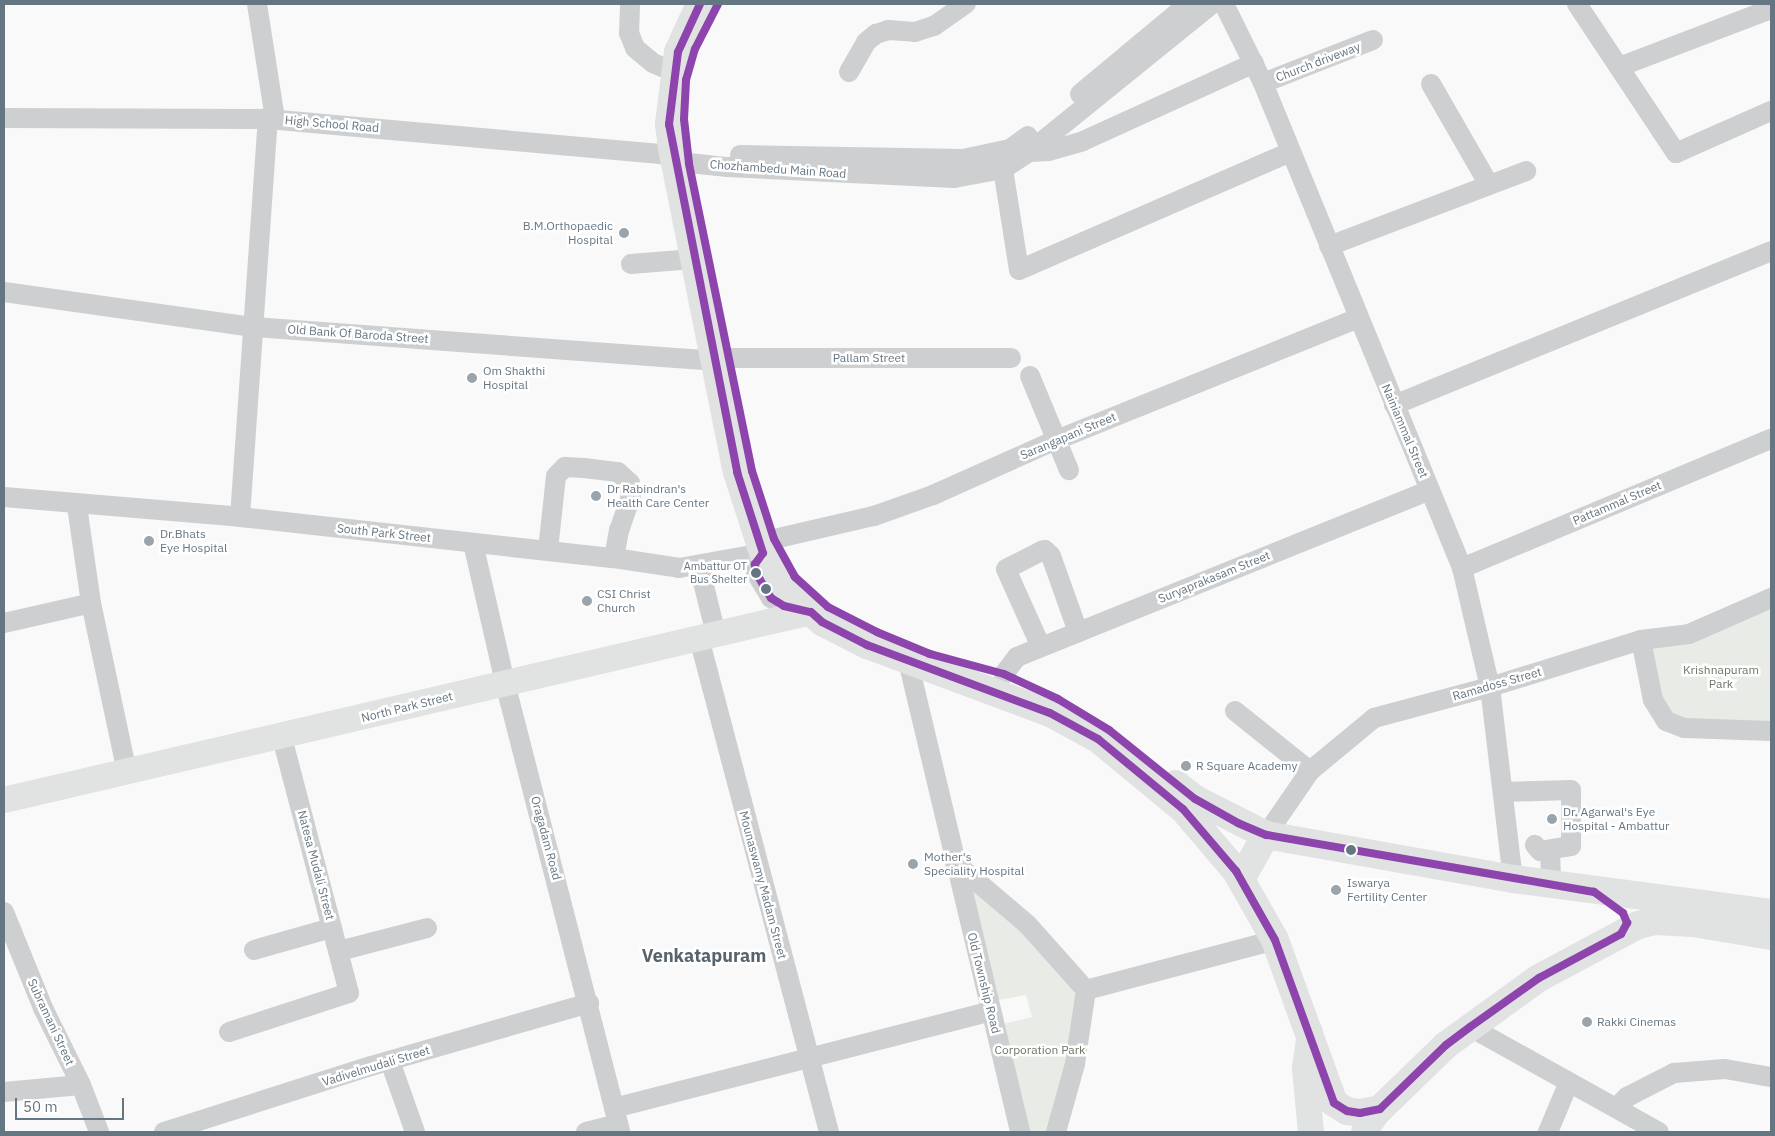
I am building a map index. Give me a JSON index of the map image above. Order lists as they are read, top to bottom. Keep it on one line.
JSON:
{"streets":{"main road":["North Park Street"],"street":["Church driveway","High School Road","Chozhambedu Main Road","Old Bank Of Baroda Street","Pallam Street","Nainiammal Street","Sarangapani Street","Pattammal Street","South Park Street","Suryaprakasam Street","Ramadoss Street","Oragadam Road","Natesa Mudali Street","Mounaswamy Madam Street","Old Township Road","Subramani Street","Vadivelmudali Street"]},"crossings":[["Church driveway","Nainiammal Street"],["High School Road","Chozhambedu Main Road"],["Old Bank Of Baroda Street","Pallam Street"],["Nainiammal Street","Sarangapani Street"],["Nainiammal Street","Pattammal Street"],["Nainiammal Street","Suryaprakasam Street"],["Nainiammal Street","Ramadoss Street"],["Sarangapani Street","South Park Street"],["South Park Street","Oragadam Road"],["South Park Street","Mounaswamy Madam Street"],["North Park Street","Oragadam Road"],["North Park Street","Natesa Mudali Street"],["North Park Street","Mounaswamy Madam Street"],["Oragadam Road","Vadivelmudali Street"]],"districts":["Venkatapuram"],"parks":["Krishnapuram Park","Corporation Park"],"places":["B.M.Orthopaedic Hospital","Om Shakthi Hospital","Dr Rabindran's Health Care Center","Dr.Bhats Eye Hospital","Ambattur OT Bus Shelter","CSI Christ Church","R Square Academy","Dr. Agarwal's Eye Hospital - Ambattur","Mother's Speciality Hospital","Iswarya Fertility Center","Rakki Cinemas"],"scale_bar":"50 m"}
